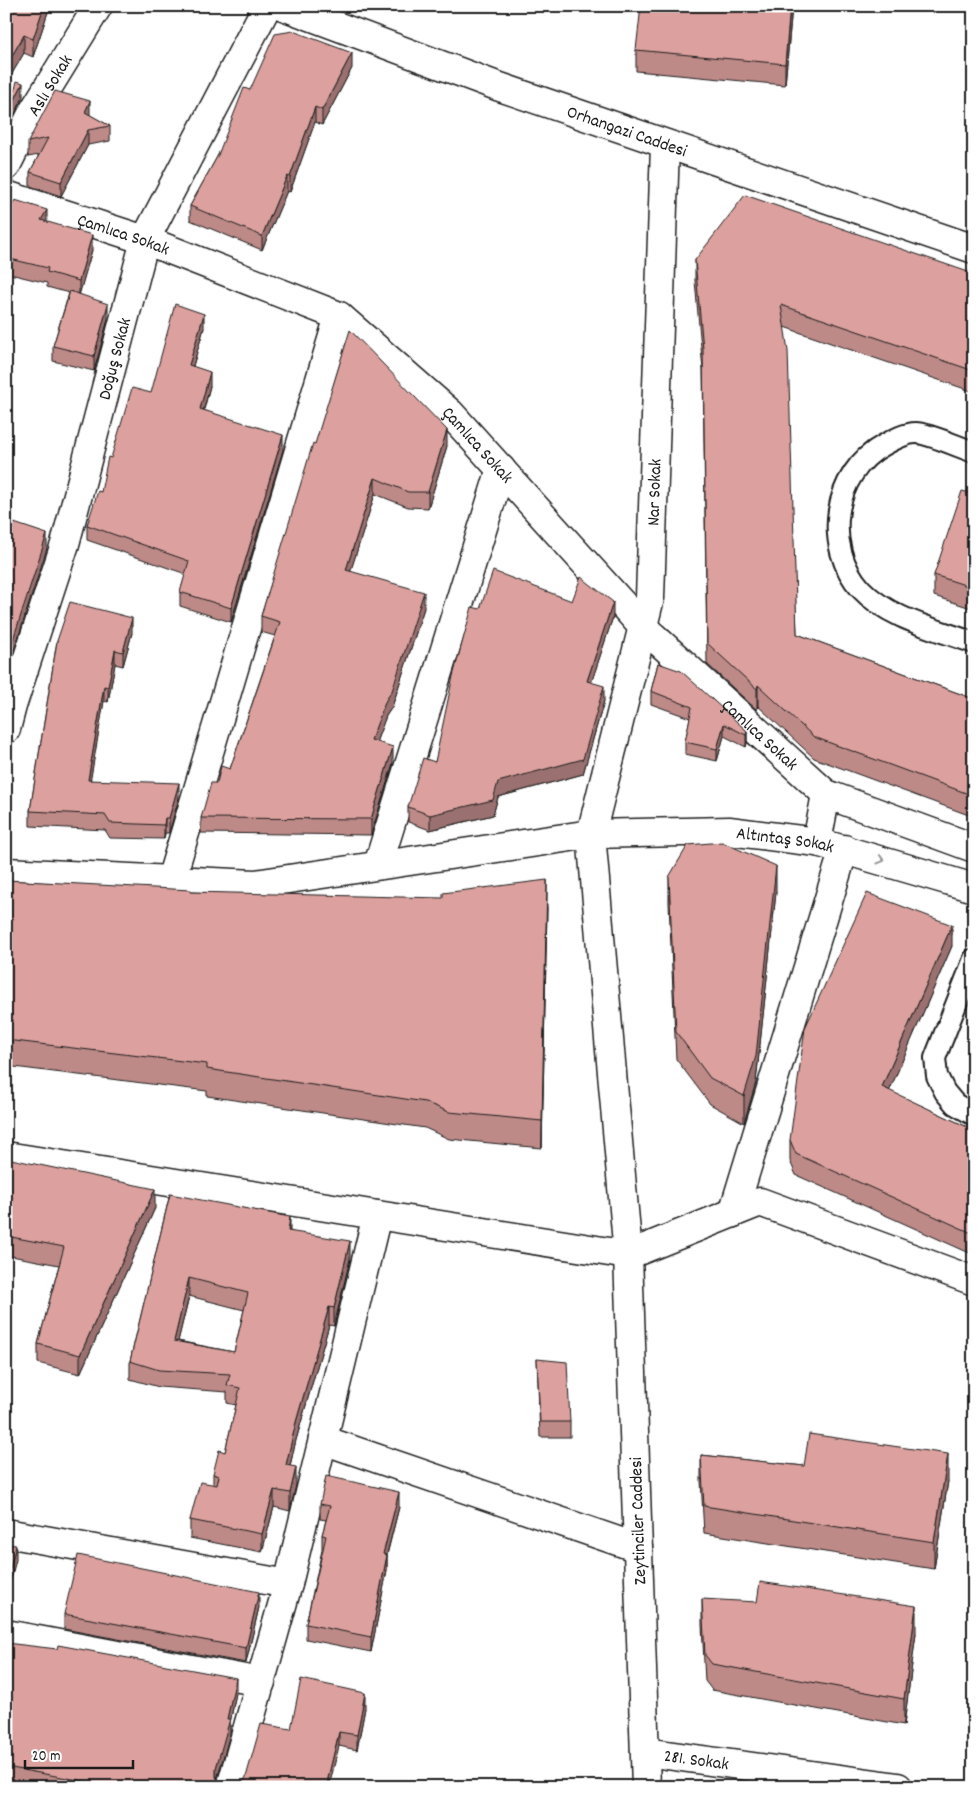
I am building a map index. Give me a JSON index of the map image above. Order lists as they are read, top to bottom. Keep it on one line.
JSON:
{"streets":{"street":["Aslı Sokak","Orhangazi Caddesi","Çamlıca Sokak","Doğuş Sokak","Nar Sokak","Altıntaş Sokak","Zeytinciler Caddesi","281. Sokak"]},"crossings":[["Orhangazi Caddesi","Doğuş Sokak"],["Orhangazi Caddesi","Nar Sokak"],["Çamlıca Sokak","Doğuş Sokak"],["Çamlıca Sokak","Nar Sokak"],["Nar Sokak","Altıntaş Sokak"],["Nar Sokak","Zeytinciler Caddesi"],["Altıntaş Sokak","Zeytinciler Caddesi"],["Zeytinciler Caddesi","281. Sokak"]],"scale_bar":"20 m"}
